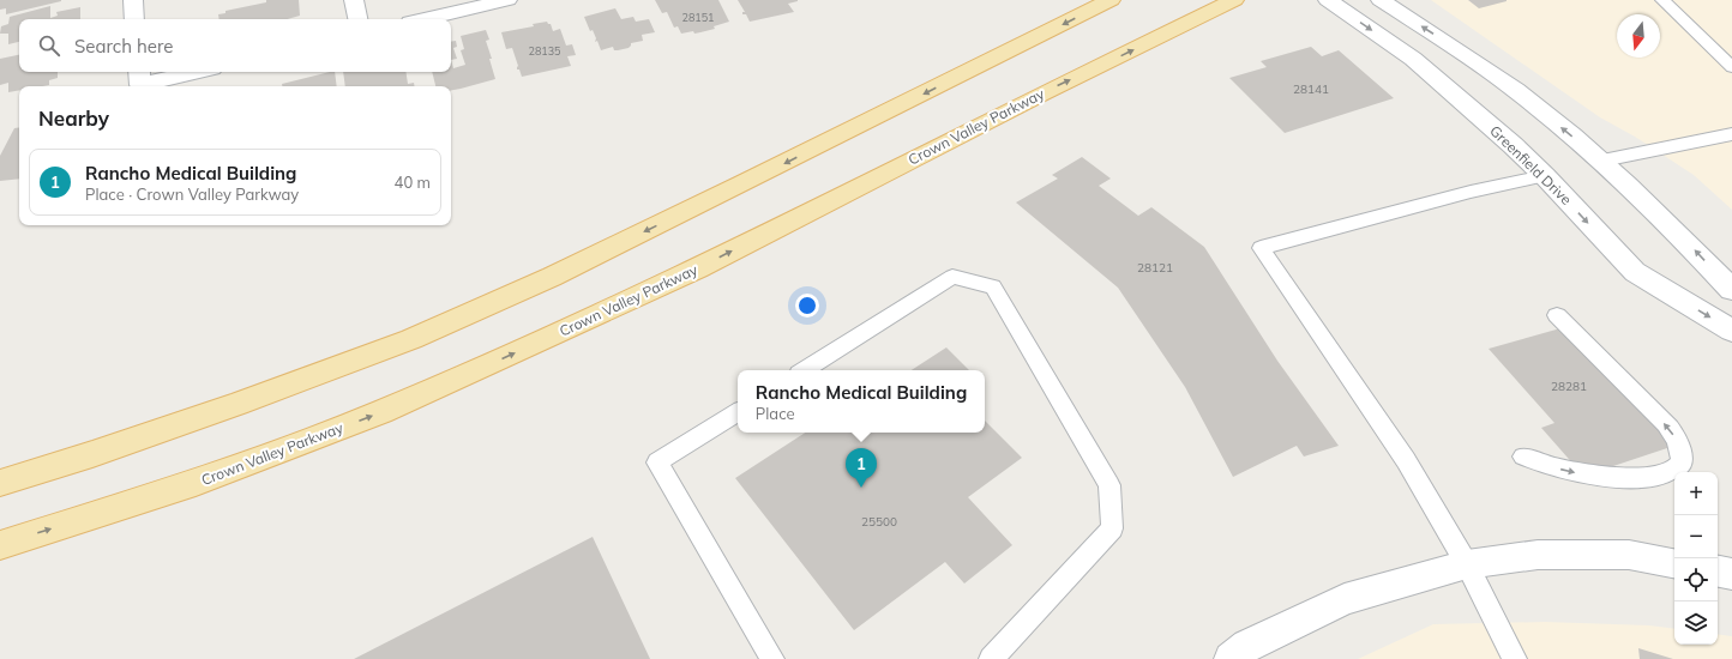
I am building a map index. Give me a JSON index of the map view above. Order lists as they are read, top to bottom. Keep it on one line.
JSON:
{"streets":{"main road":["Crown Valley Parkway","Greenfield Drive"]},"house_numbers":["28151","28135","28141","28121","28281","25500"],"north":"bottom","page":{"search":"Search here","heading":"Nearby","list":[{"mark":"1","name":"Rancho Medical Building","note":"Place · Crown Valley Parkway","value":"40 m"}],"popup":["Rancho Medical Building","Place"],"pins":"1","map_buttons":["+","−"]}}
